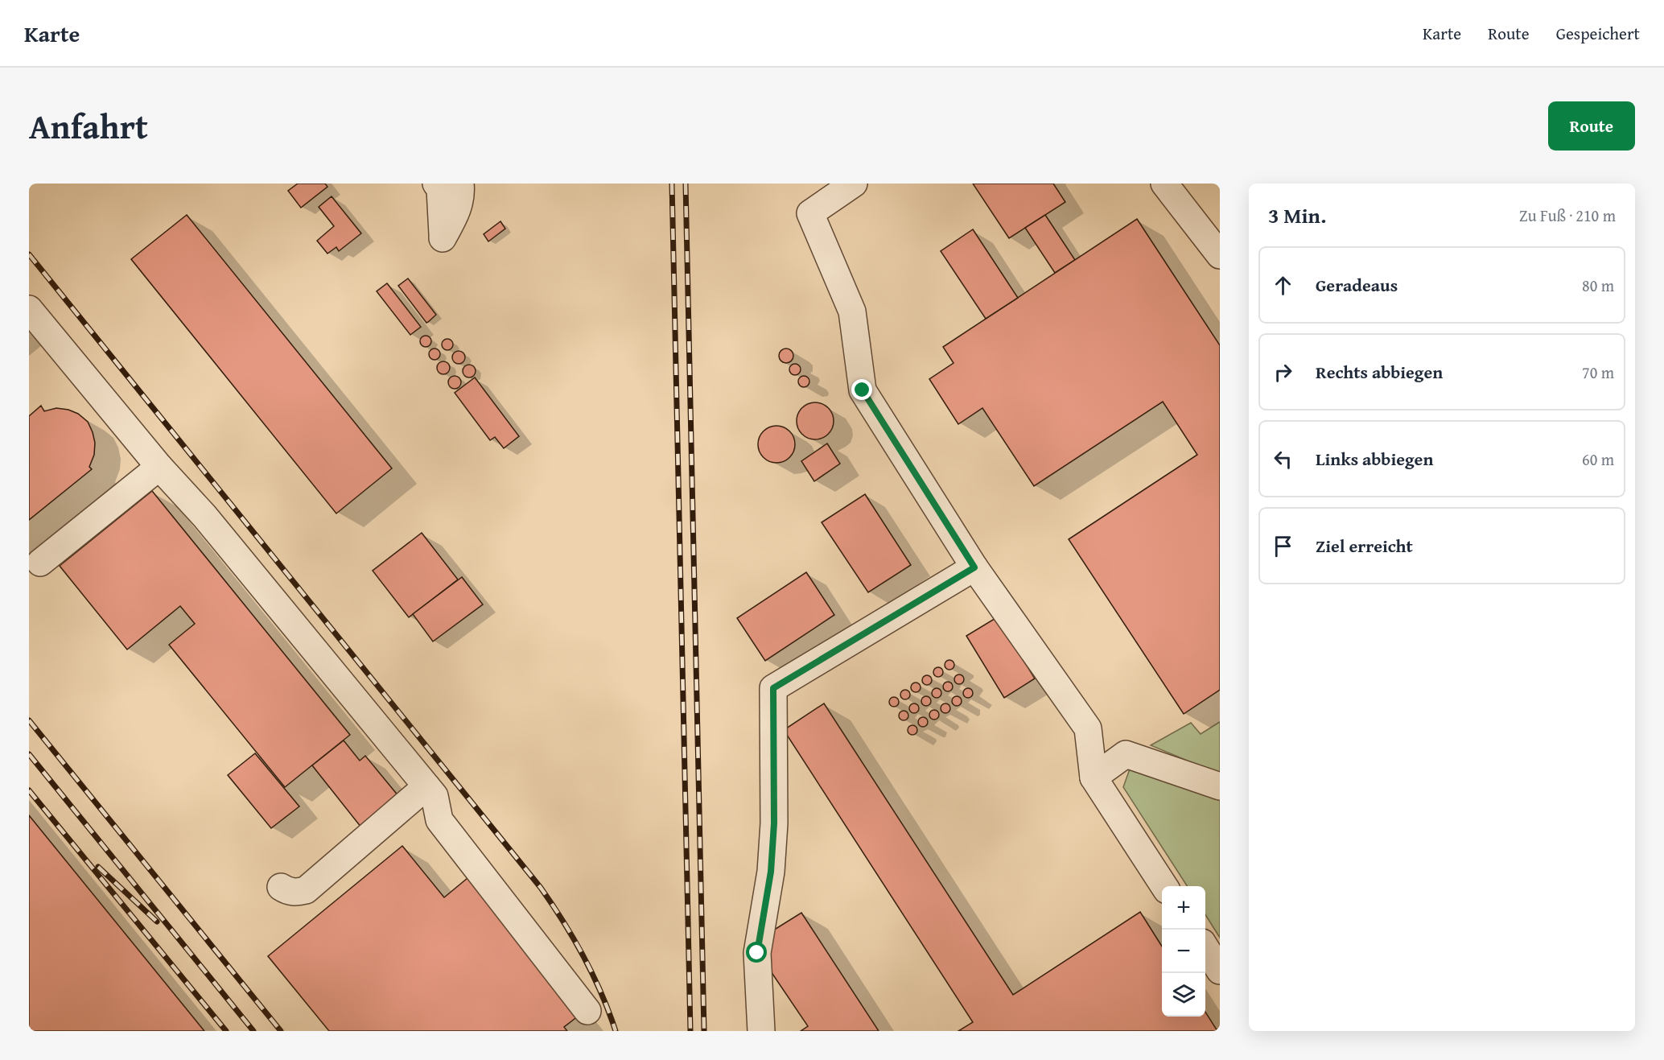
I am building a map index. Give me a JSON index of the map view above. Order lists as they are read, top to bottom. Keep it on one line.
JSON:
{"page":{"header":"Karte","nav":["Karte","Route","Gespeichert"],"title":"Anfahrt","buttons":"Route","heading":["3 Min.","Zu Fuß · 210 m"],"list":[["Geradeaus","80 m"],["Rechts abbiegen","70 m"],["Links abbiegen","60 m"],"Ziel erreicht"],"map_buttons":["+","−"]}}
